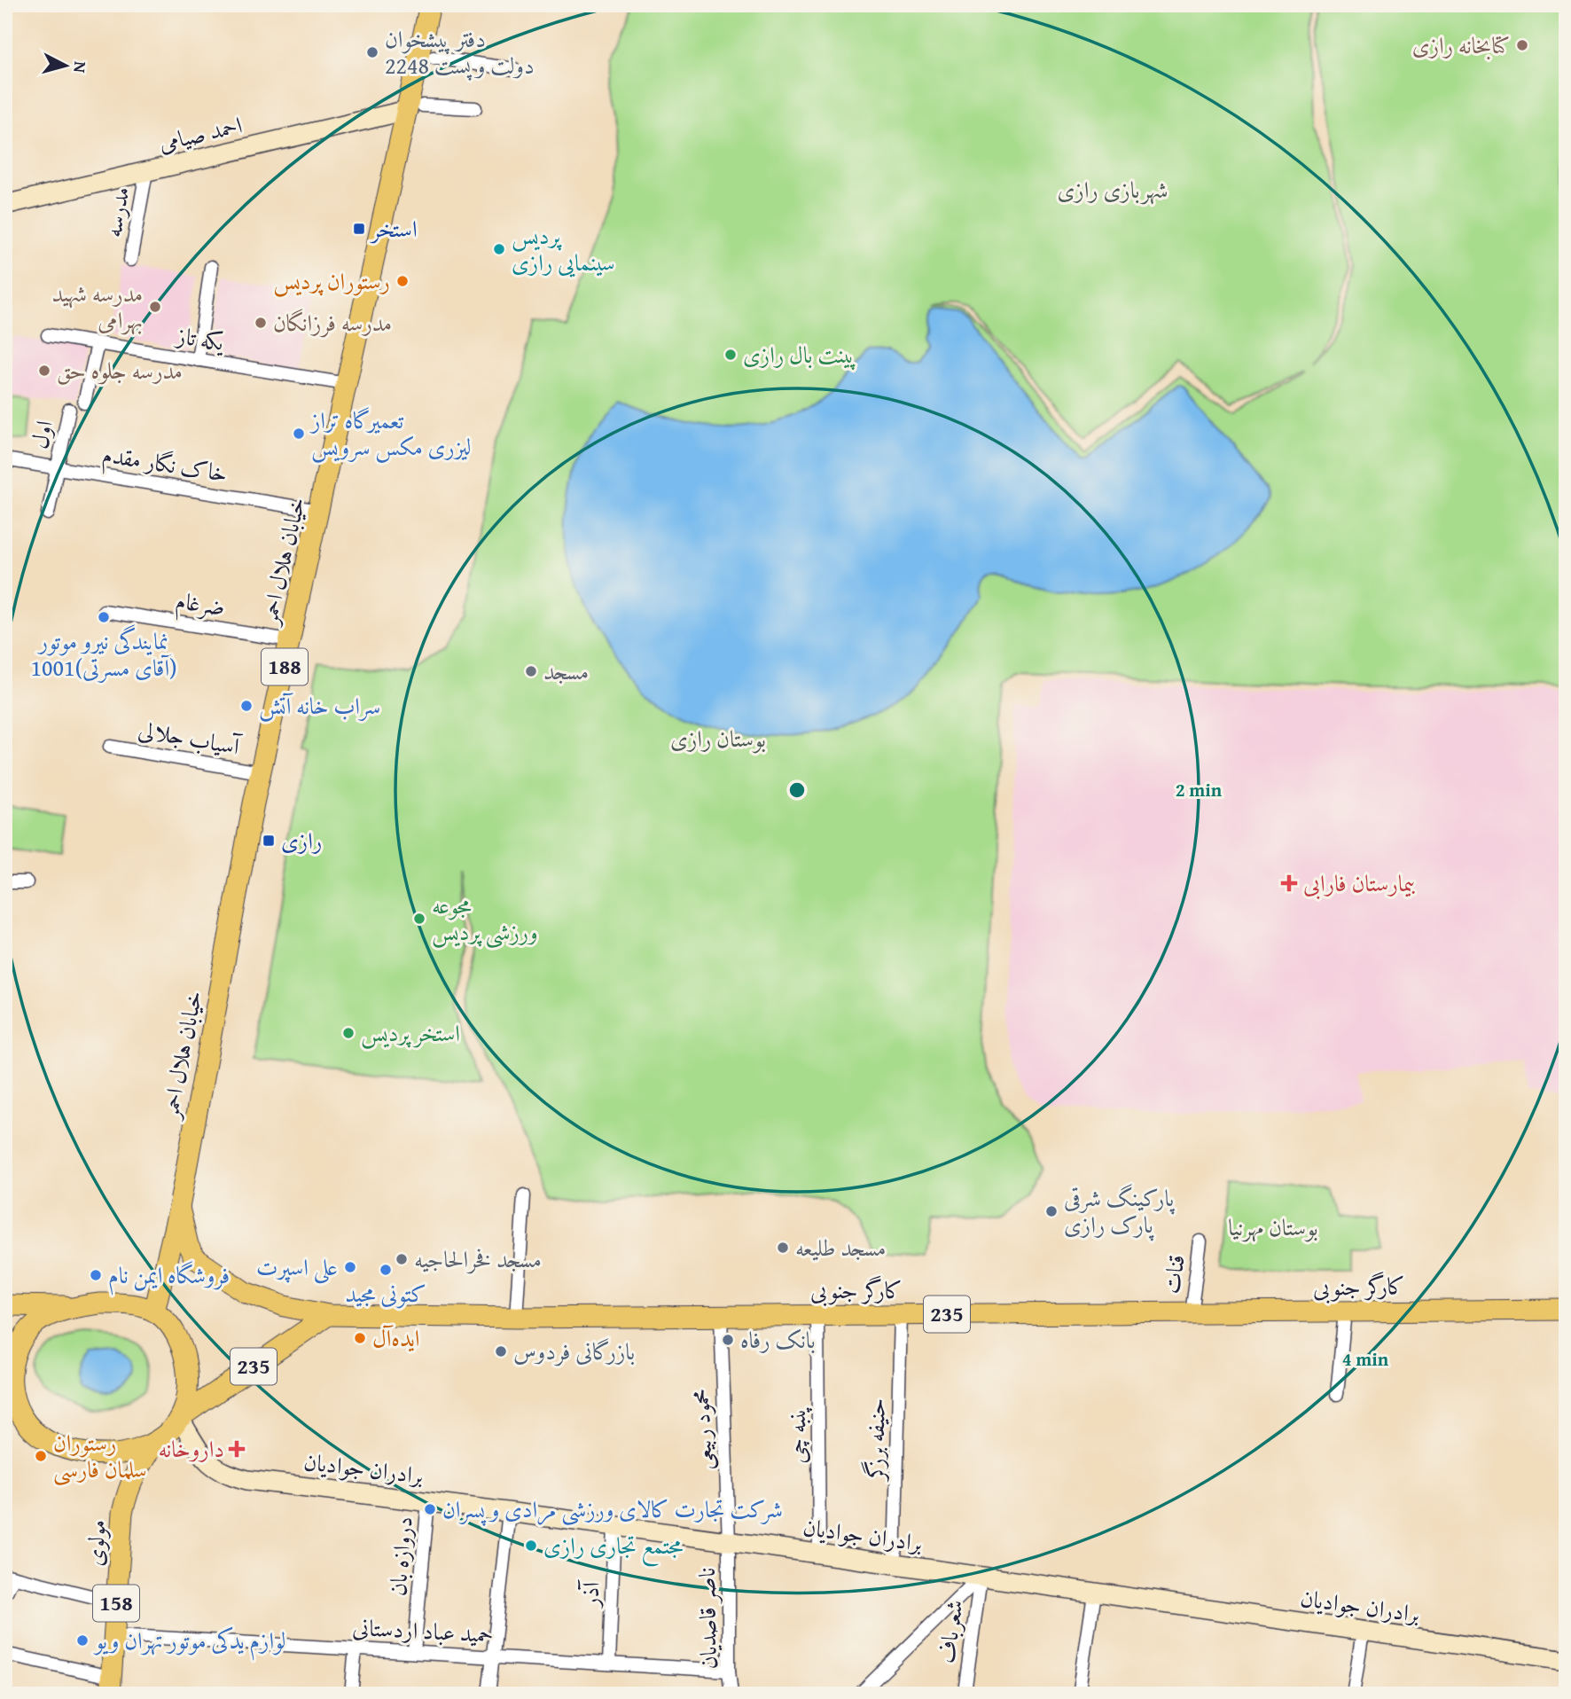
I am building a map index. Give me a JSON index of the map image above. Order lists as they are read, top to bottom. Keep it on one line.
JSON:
{"streets":{"main road":["خیابان هلال احمر","188","کارگر جنوبی","235","مولوی","158"],"street":["احمد صیامی","مدرسه","یکه تاز","اول","خاک‌ نگار‌ مقدم","ضرغام","آسیاب جلالی","قنات","محمود ربیعی","پنبه چی","حنیفه برزگر","برادران جوادیان","دروازه بان","آذر","ناصر قاصدیان","حمید عباد اردستانی","شعرباف"]},"crossings":[["احمد صیامی","مدرسه"],["احمد صیامی","خیابان هلال احمر"],["یکه تاز","خیابان هلال احمر"],["اول","خاک‌ نگار‌ مقدم"],["خاک‌ نگار‌ مقدم","خیابان هلال احمر"],["خیابان هلال احمر","ضرغام"],["خیابان هلال احمر","آسیاب جلالی"],["خیابان هلال احمر","کارگر جنوبی"],["خیابان هلال احمر","235"],["خیابان هلال احمر","برادران جوادیان"],["خیابان هلال احمر","مولوی"],["قنات","کارگر جنوبی"],["کارگر جنوبی","235"],["کارگر جنوبی","محمود ربیعی"],["کارگر جنوبی","پنبه چی"],["کارگر جنوبی","حنیفه برزگر"],["235","برادران جوادیان"],["235","مولوی"],["محمود ربیعی","برادران جوادیان"],["محمود ربیعی","ناصر قاصدیان"],["پنبه چی","برادران جوادیان"],["حنیفه برزگر","برادران جوادیان"],["برادران جوادیان","مولوی"],["برادران جوادیان","دروازه بان"],["برادران جوادیان","آذر"],["برادران جوادیان","ناصر قاصدیان"],["برادران جوادیان","شعرباف"],["مولوی","حمید عباد اردستانی"],["دروازه بان","حمید عباد اردستانی"],["آذر","حمید عباد اردستانی"],["ناصر قاصدیان","حمید عباد اردستانی"]],"parks":["شهربازی رازی","بوستان رازی","بوستان مهرنیا"],"places":{"other":["کتابخانه رازی","دفتر پیشخوان دولت و پست 2248","پردیس سینمایی رازی","رستوران پردیس","مدرسه شهید بهرامی","مدرسه فرزانگان","پینت بال رازی","مدرسه جلوه حق","تعمیرگاه تراز لیزری مکس سرویس","نمایندگی نیرو موتور 1001(آقای مسرتی)","مسجد","سراب خانه آتش","مجوعه ورزشی پردیس","استخر پردیس","پارکینگ شرقی پارک رازی","مسجد طلیعه","مسجد فخرالحاجیه","علی اسپرت","کتونی مجید","فروشگاه ایمن نام","ایده‌آل","بانک رفاه","بازرگانی فردوس","رستوران سلمان فارسی","شرکت تجارت کالای ورزشی مرادی و پسران","مجتمع تجاری رازی","لوازم یدکی موتور تهران ویو"],"transit":["استخر","رازی"],"health":["بیمارستان فارابی","داروخانه"]},"north":"right","rings":["2 min","4 min"]}
